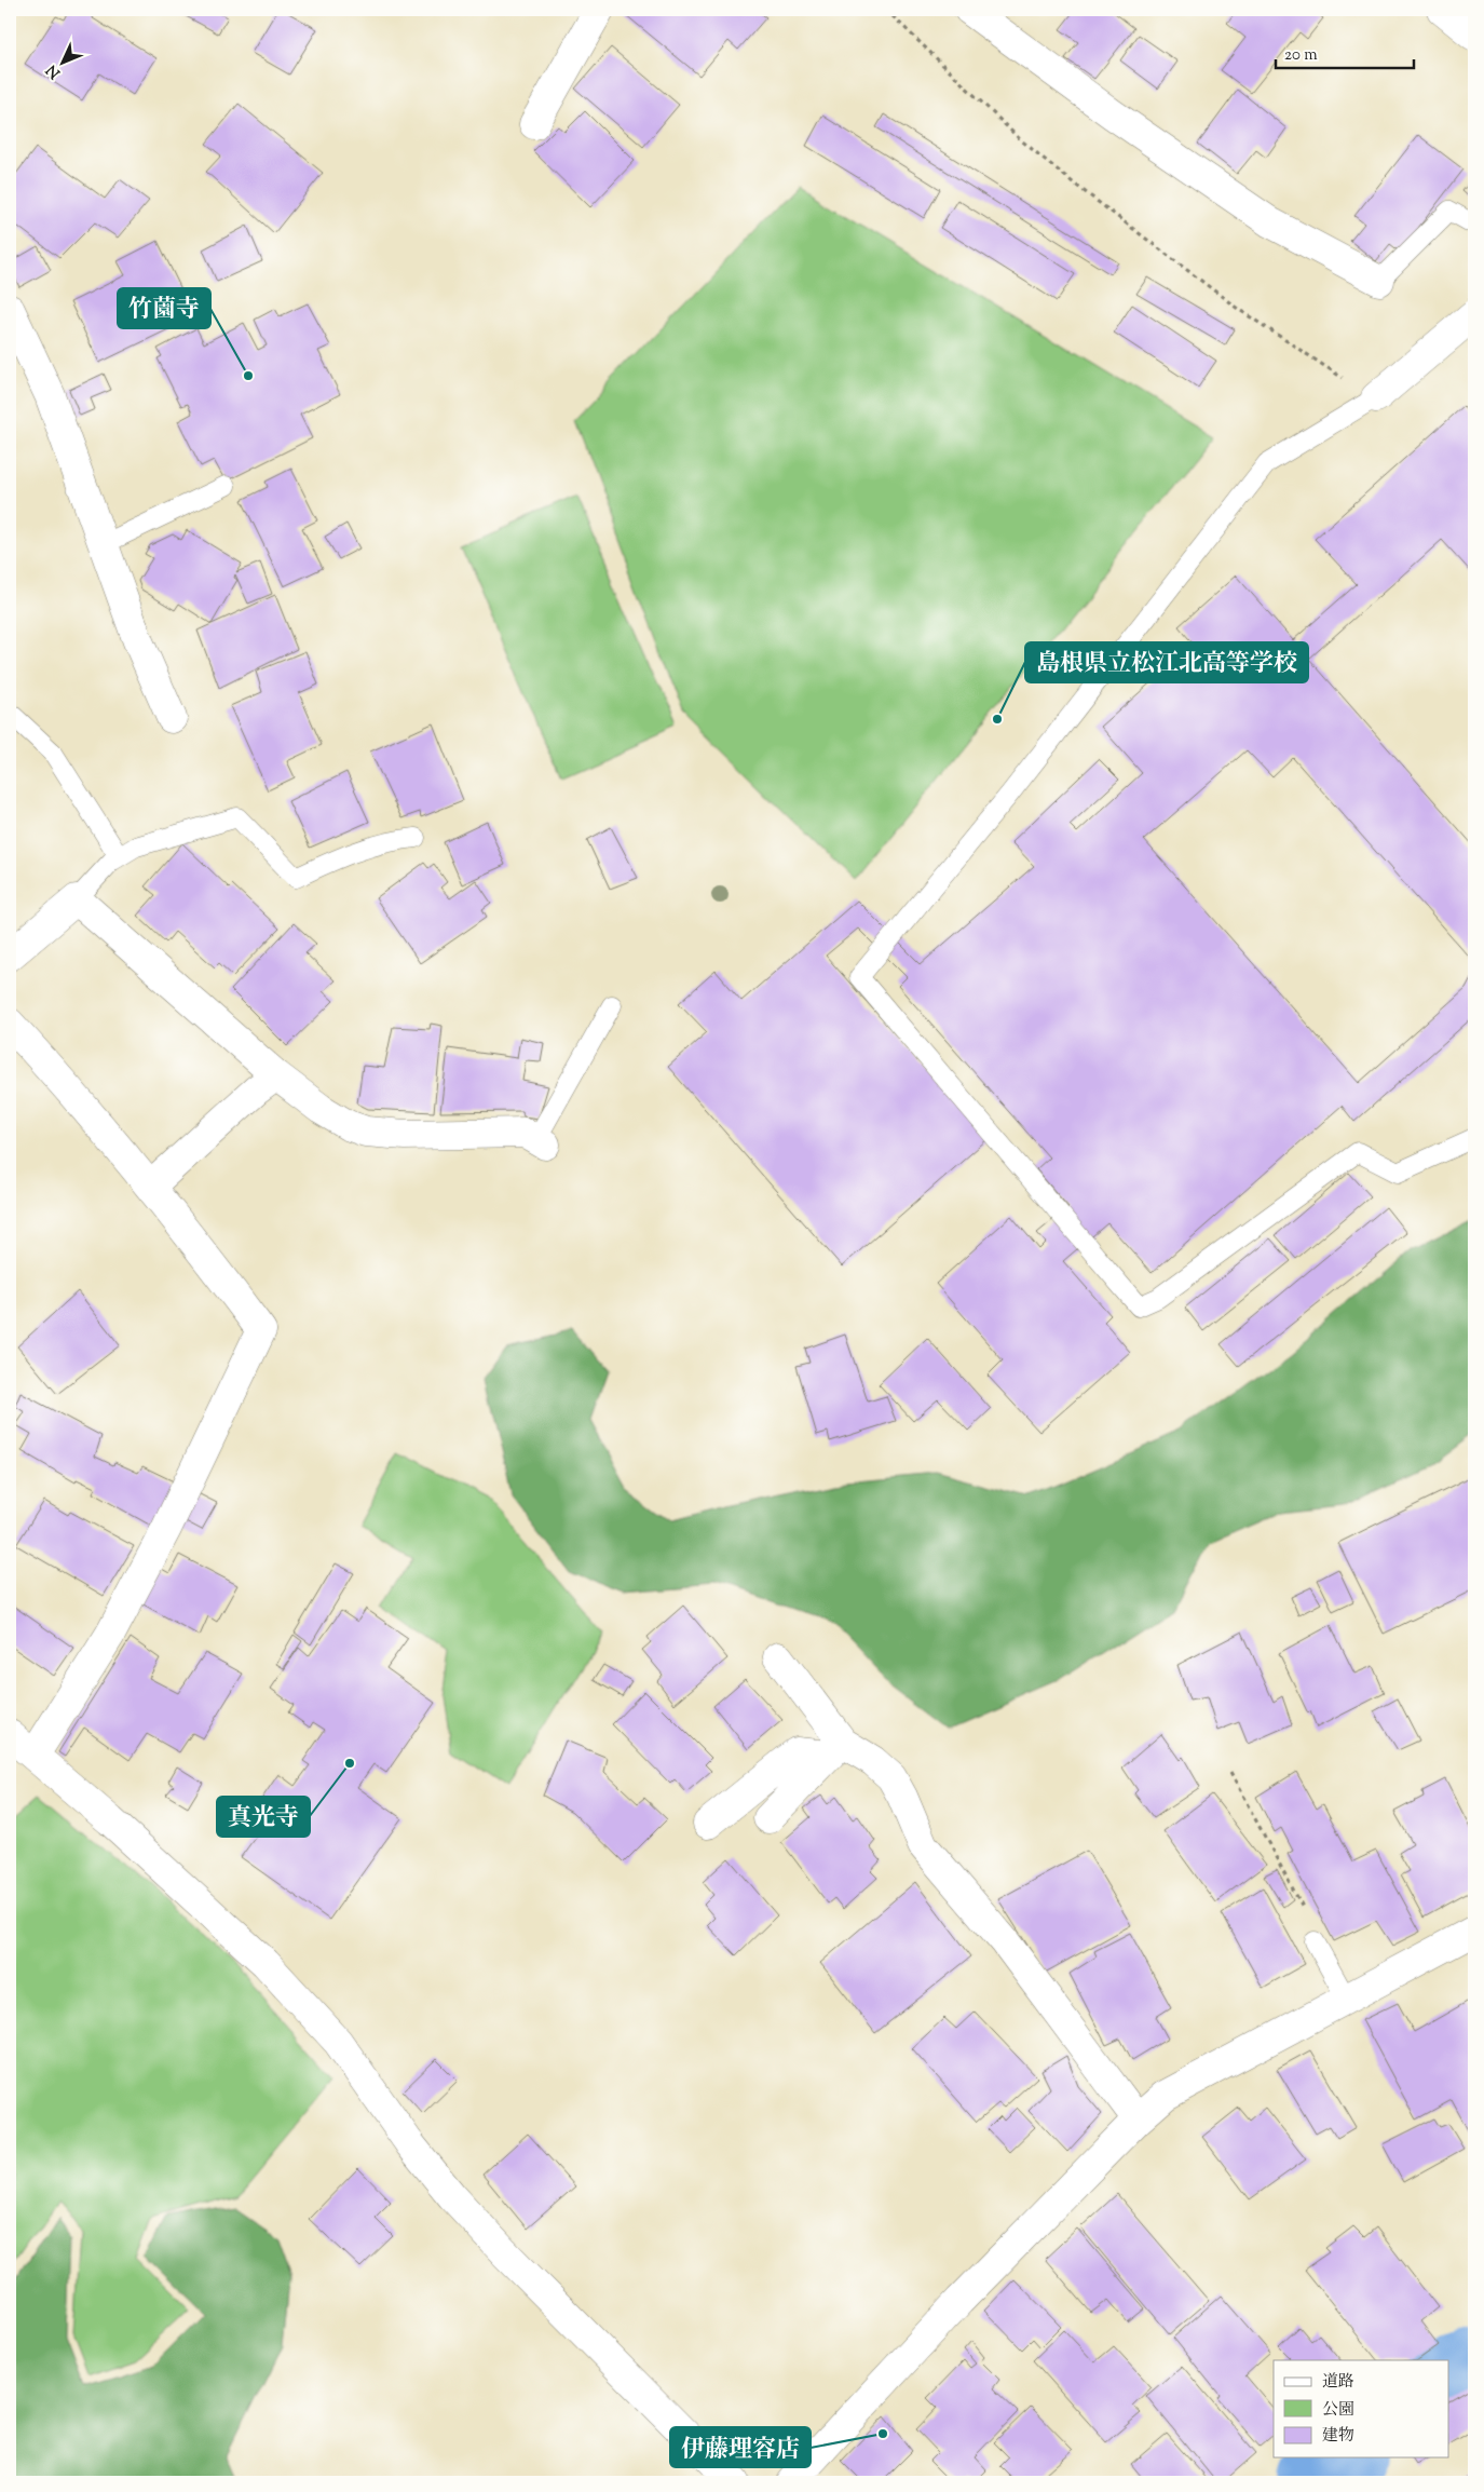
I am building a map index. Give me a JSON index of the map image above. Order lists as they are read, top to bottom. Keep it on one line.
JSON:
{"places":["竹薗寺","島根県立松江北高等学校","真光寺","伊藤理容店"],"legend":["道路","公園","建物"],"scale_bar":"20 m","north":"bottom left"}
